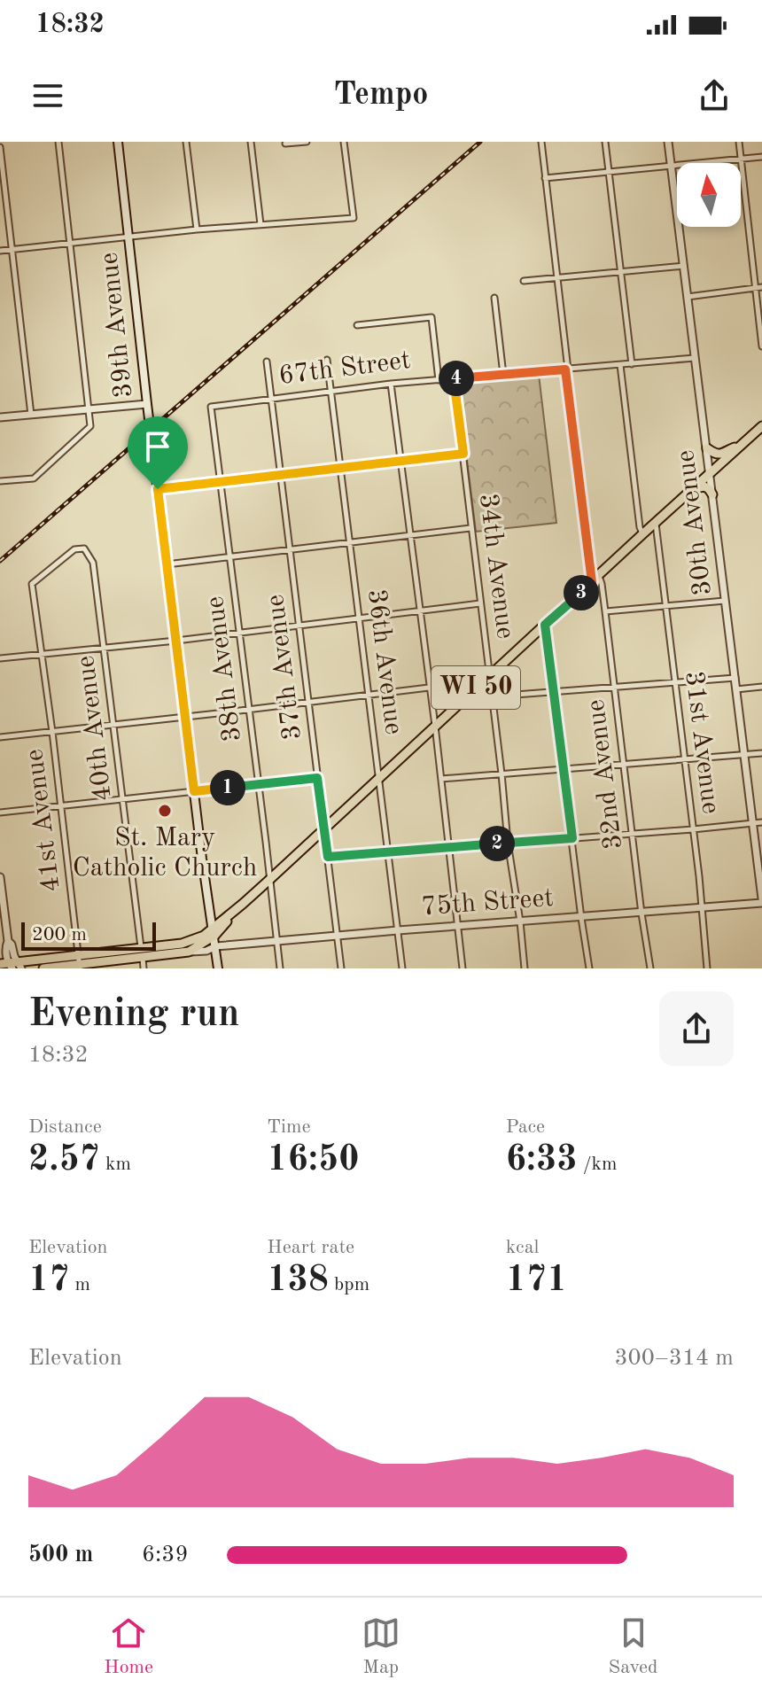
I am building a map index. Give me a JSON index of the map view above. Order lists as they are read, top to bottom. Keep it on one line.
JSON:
{"streets":{"main road":["39th Avenue","WI 50"],"street":["67th Street","30th Avenue","34th Avenue","36th Avenue","37th Avenue","38th Avenue","40th Avenue","31st Avenue","32nd Avenue","41st Avenue","75th Street"]},"crossings":[["39th Avenue","WI 50"],["39th Avenue","75th Street"],["67th Street","30th Avenue"],["67th Street","34th Avenue"],["67th Street","36th Avenue"],["67th Street","37th Avenue"],["67th Street","38th Avenue"],["67th Street","32nd Avenue"],["30th Avenue","WI 50"],["30th Avenue","75th Street"],["34th Avenue","WI 50"],["34th Avenue","75th Street"],["36th Avenue","WI 50"],["36th Avenue","75th Street"],["37th Avenue","WI 50"],["37th Avenue","75th Street"],["38th Avenue","WI 50"],["38th Avenue","75th Street"],["WI 50","40th Avenue"],["WI 50","31st Avenue"],["WI 50","32nd Avenue"],["WI 50","41st Avenue"],["WI 50","75th Street"],["40th Avenue","41st Avenue"],["31st Avenue","75th Street"],["32nd Avenue","75th Street"]],"places":["St. Mary Catholic Church"],"scale_bar":"200 m","north":"top","page":{"status":"18:32","header":"Tempo","pins":["4","3","1","2"],"scale":"200 m","heading":["Evening run","18:32"],"stats":[["Distance","2.57 km"],["Time","16:50"],["Pace","6:33 /km"],["Elevation","17 m"],["Heart rate","138 bpm"],["kcal","171"]],"chart":["Elevation","300–314 m"],"list":[{"name":"500 m","note":"6:39"}],"tabs":["Home","Map","Saved"]}}
